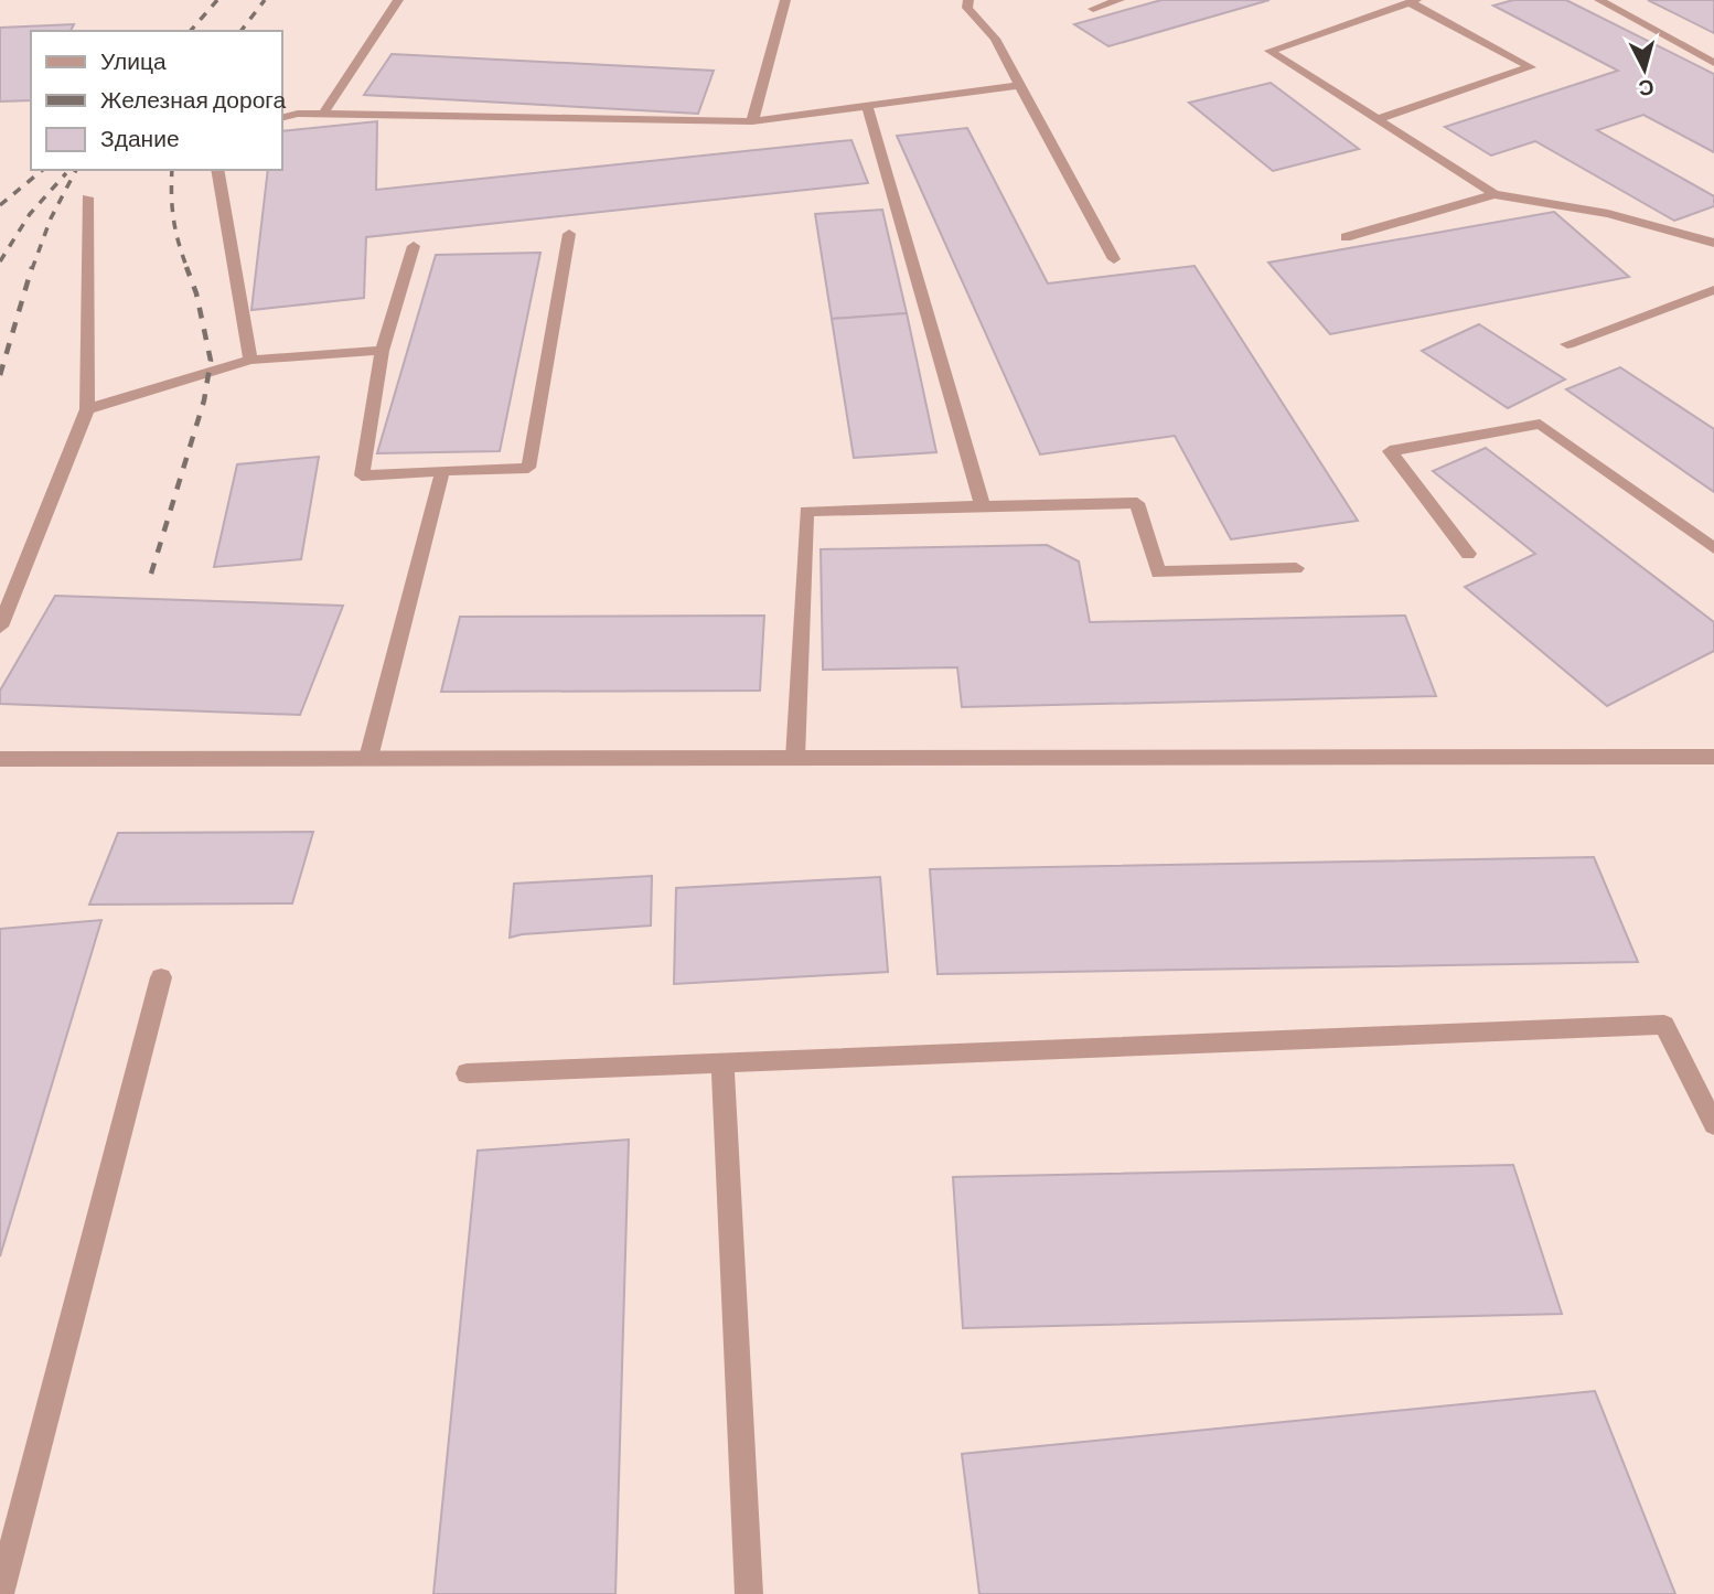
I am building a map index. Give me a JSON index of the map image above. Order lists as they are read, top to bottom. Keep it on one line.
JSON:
{"legend":["Улица","Железная дорога","Здание"],"north":"bottom"}
